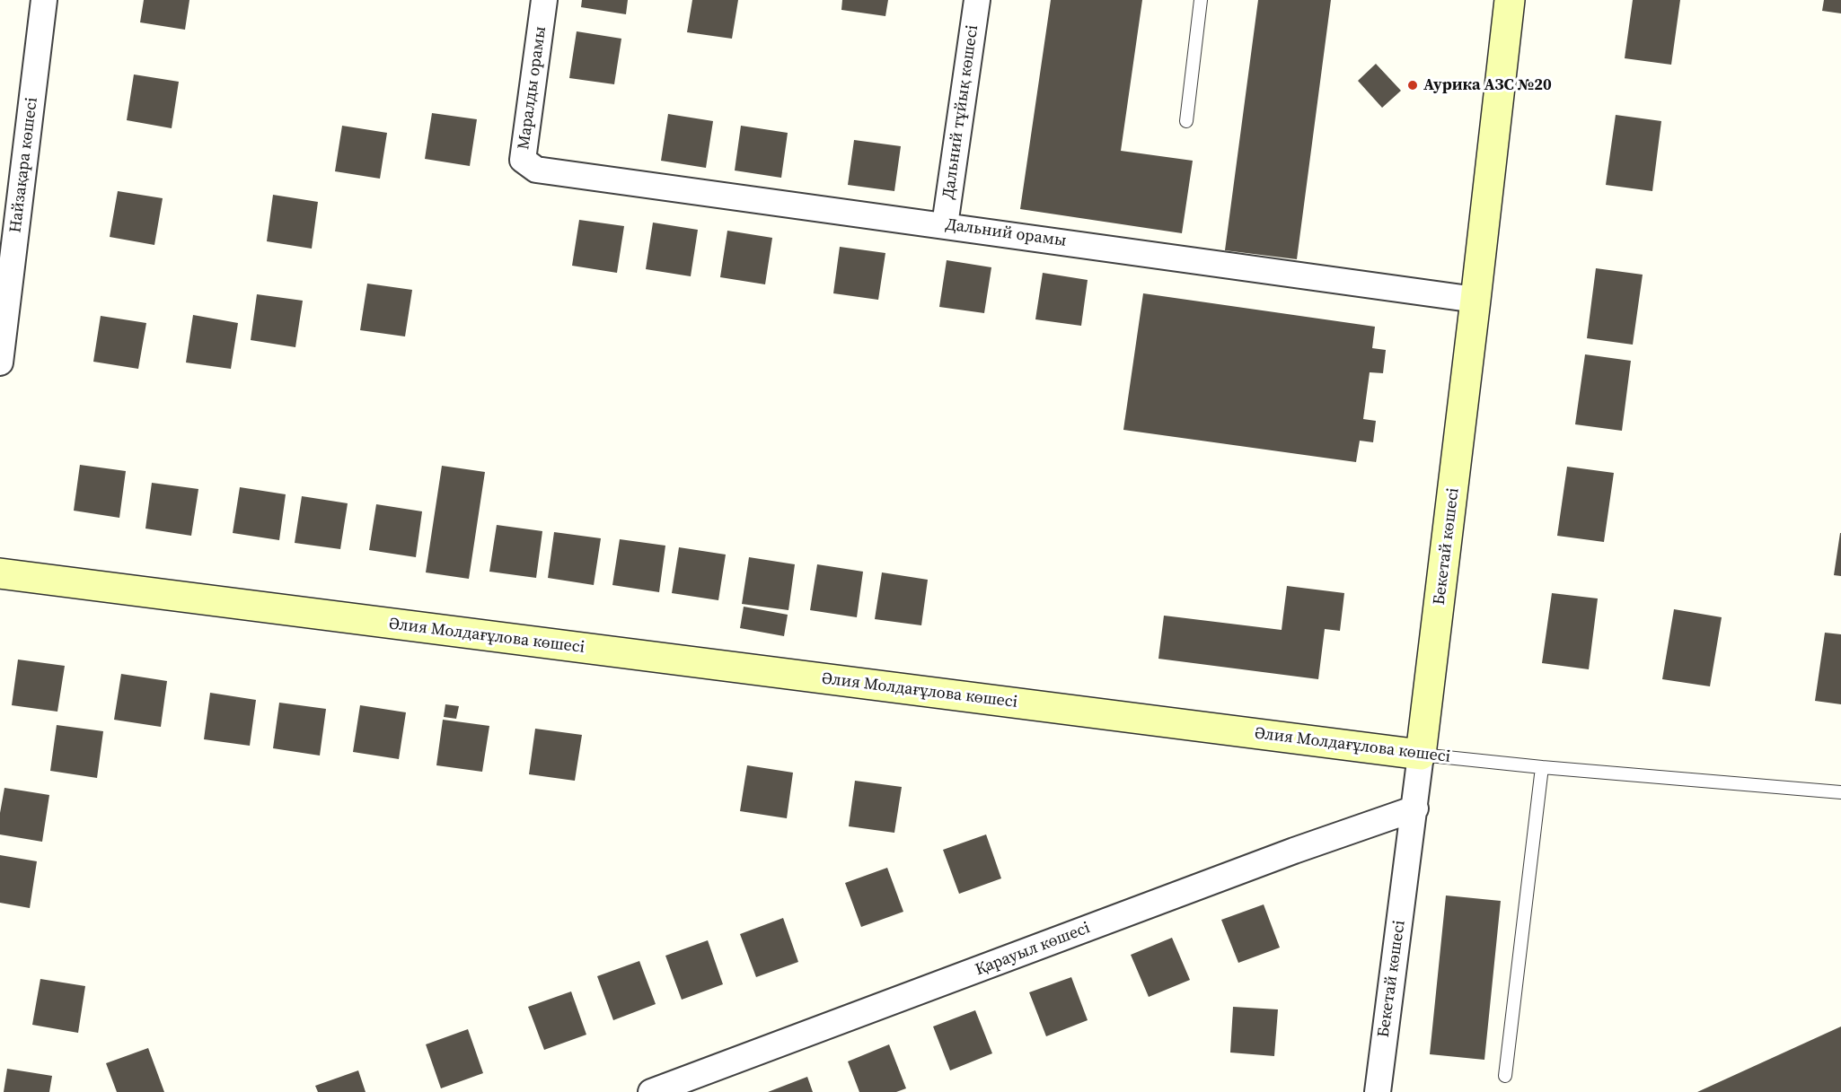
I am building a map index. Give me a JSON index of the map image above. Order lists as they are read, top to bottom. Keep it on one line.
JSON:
{"streets":{"street":["Маралды орамы","Дальний тұйық көшесі","Найзақара көшесі","Дальний орамы","Бекетай көшесі","Әлия Молдағұлова көшесі","Қарауыл көшесі"]},"crossings":[["Маралды орамы","Дальний орамы"],["Дальний тұйық көшесі","Дальний орамы"],["Дальний орамы","Бекетай көшесі"],["Бекетай көшесі","Әлия Молдағұлова көшесі"],["Бекетай көшесі","Қарауыл көшесі"]],"places":["Аурика АЗС №20"]}
